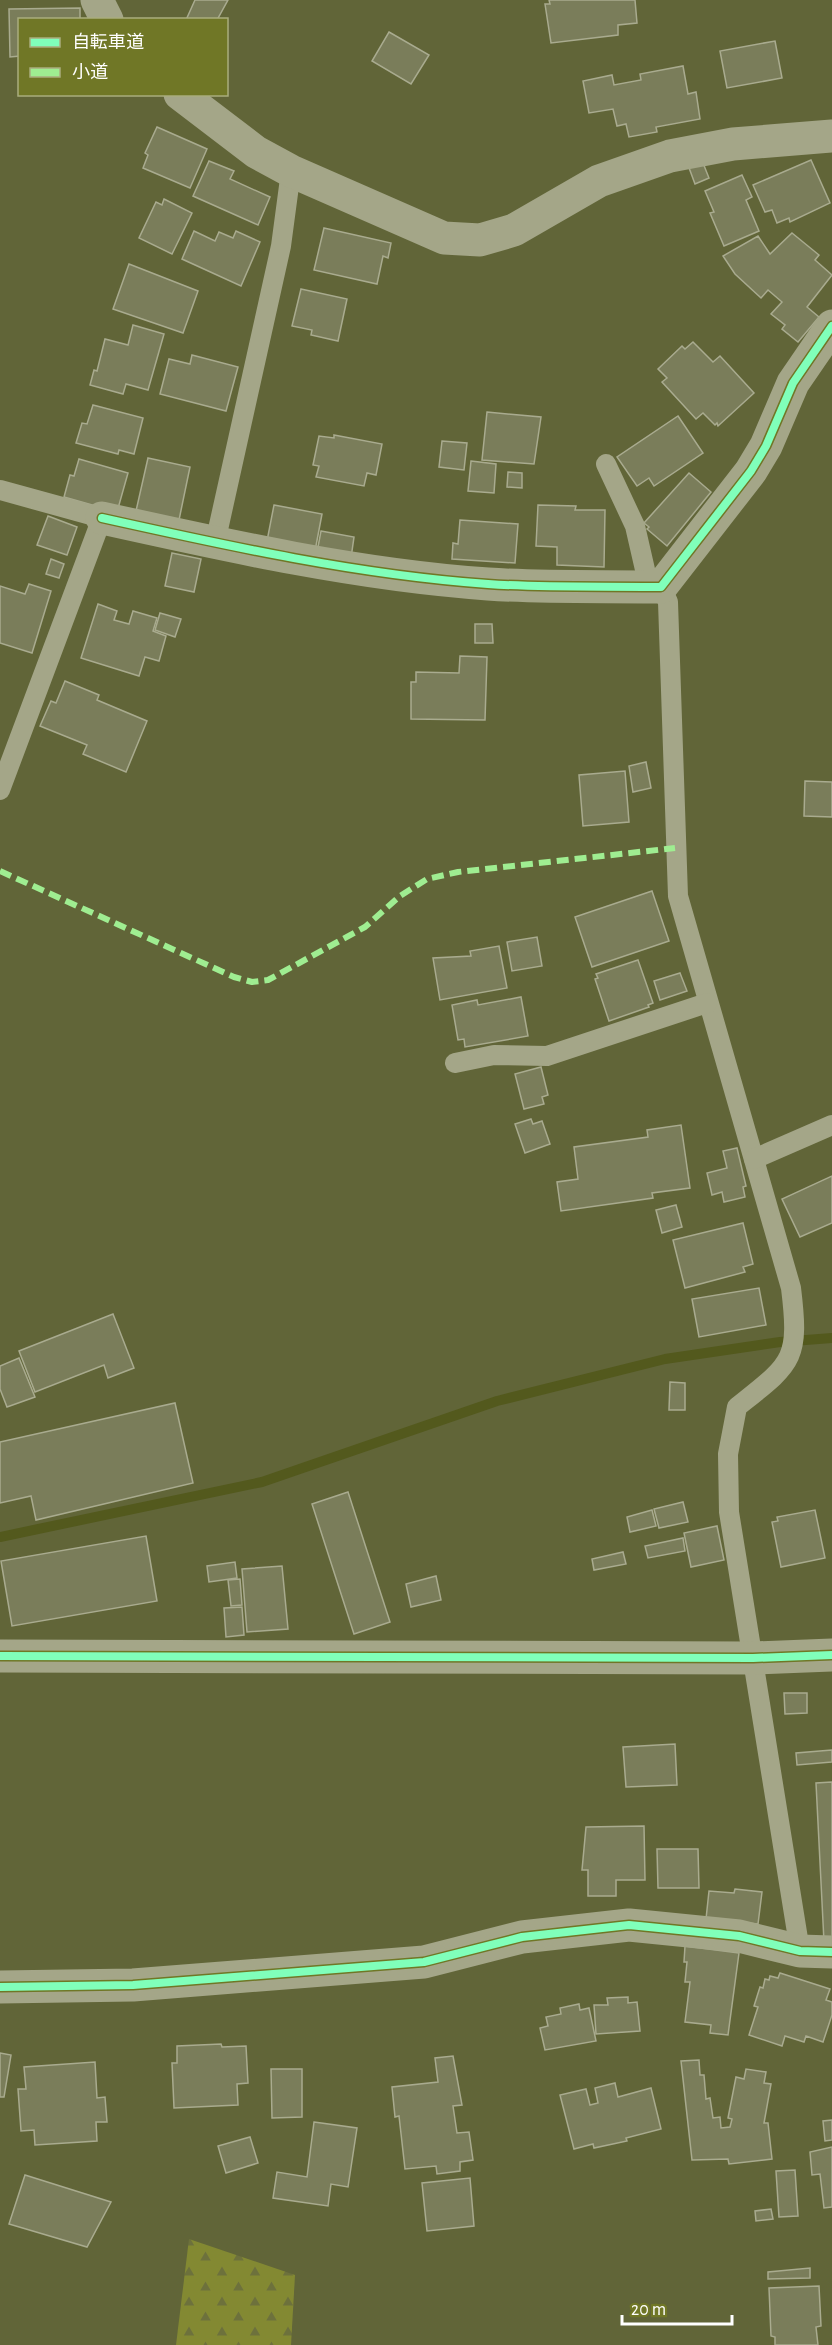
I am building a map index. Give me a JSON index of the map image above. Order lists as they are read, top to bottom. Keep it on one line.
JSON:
{"legend":["自転車道","小道"],"scale_bar":"20 m"}
